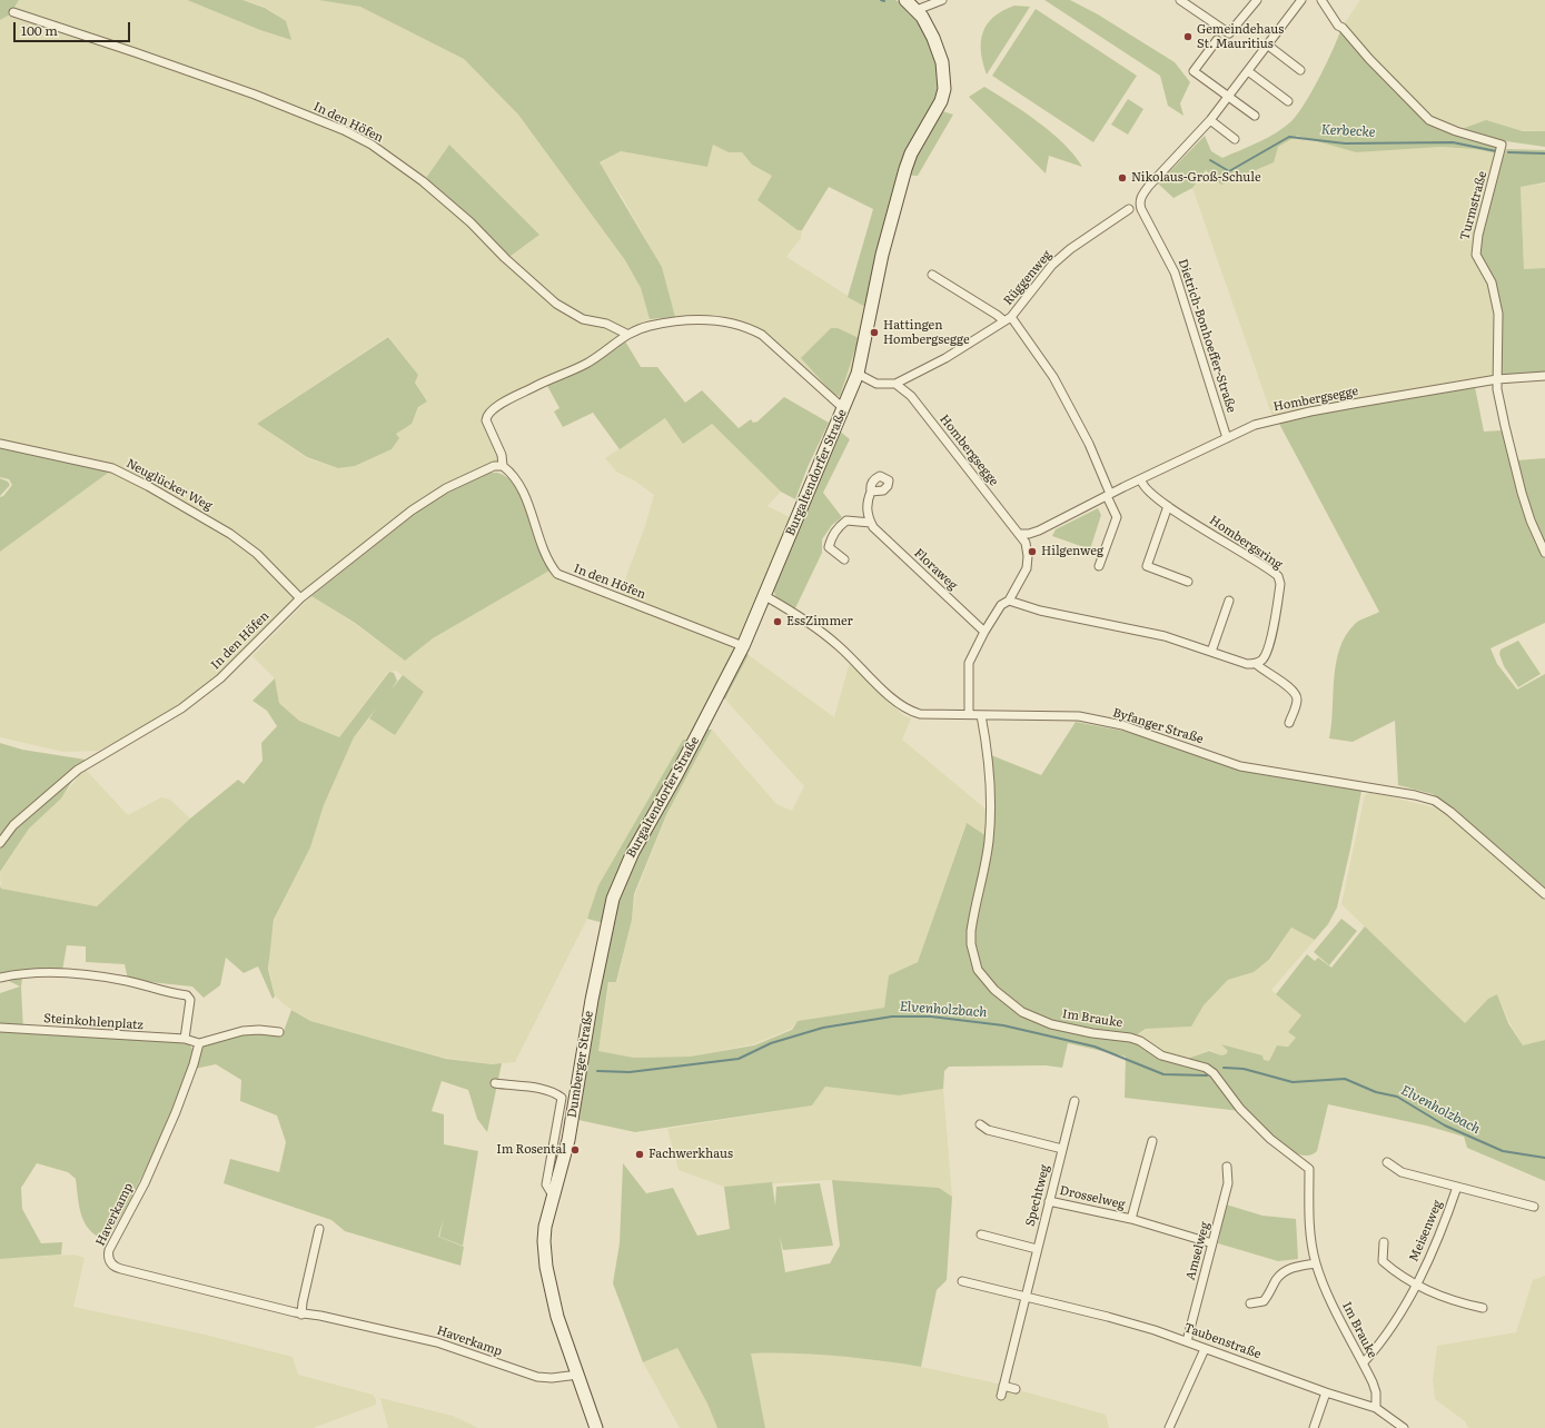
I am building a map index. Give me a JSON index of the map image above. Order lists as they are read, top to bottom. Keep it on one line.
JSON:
{"streets":{"main road":["Burgaltendorfer Straße","Dumberger Straße"],"street":["In den Höfen","Turmstraße","Rüggenweg","Dietrich-Bonhoeffer-Straße","Hombergsegge","Neuglücker Weg","Hombergsring","Floraweg","Byfanger Straße","Im Brauke","Steinkohlenplatz","Spechtweg","Drosselweg","Haverkamp","Meisenweg","Amselweg","Taubenstraße"]},"crossings":[["In den Höfen","Burgaltendorfer Straße"],["In den Höfen","Neuglücker Weg"],["Turmstraße","Hombergsegge"],["Rüggenweg","Hombergsegge"],["Dietrich-Bonhoeffer-Straße","Hombergsegge"],["Hombergsegge","Hombergsring"],["Burgaltendorfer Straße","Byfanger Straße"],["Burgaltendorfer Straße","Dumberger Straße"],["Byfanger Straße","Im Brauke"],["Im Brauke","Meisenweg"],["Im Brauke","Taubenstraße"],["Steinkohlenplatz","Haverkamp"],["Dumberger Straße","Haverkamp"],["Spechtweg","Drosselweg"],["Spechtweg","Taubenstraße"],["Drosselweg","Amselweg"],["Amselweg","Taubenstraße"]],"water":["Kerbecke","Elvenholzbach"],"places":["Gemeindehaus St. Mauritius","Nikolaus-Groß-Schule","Hattingen Hombergsegge","Hilgenweg","EssZimmer","Im Rosental","Fachwerkhaus"],"scale_bar":"100 m"}
